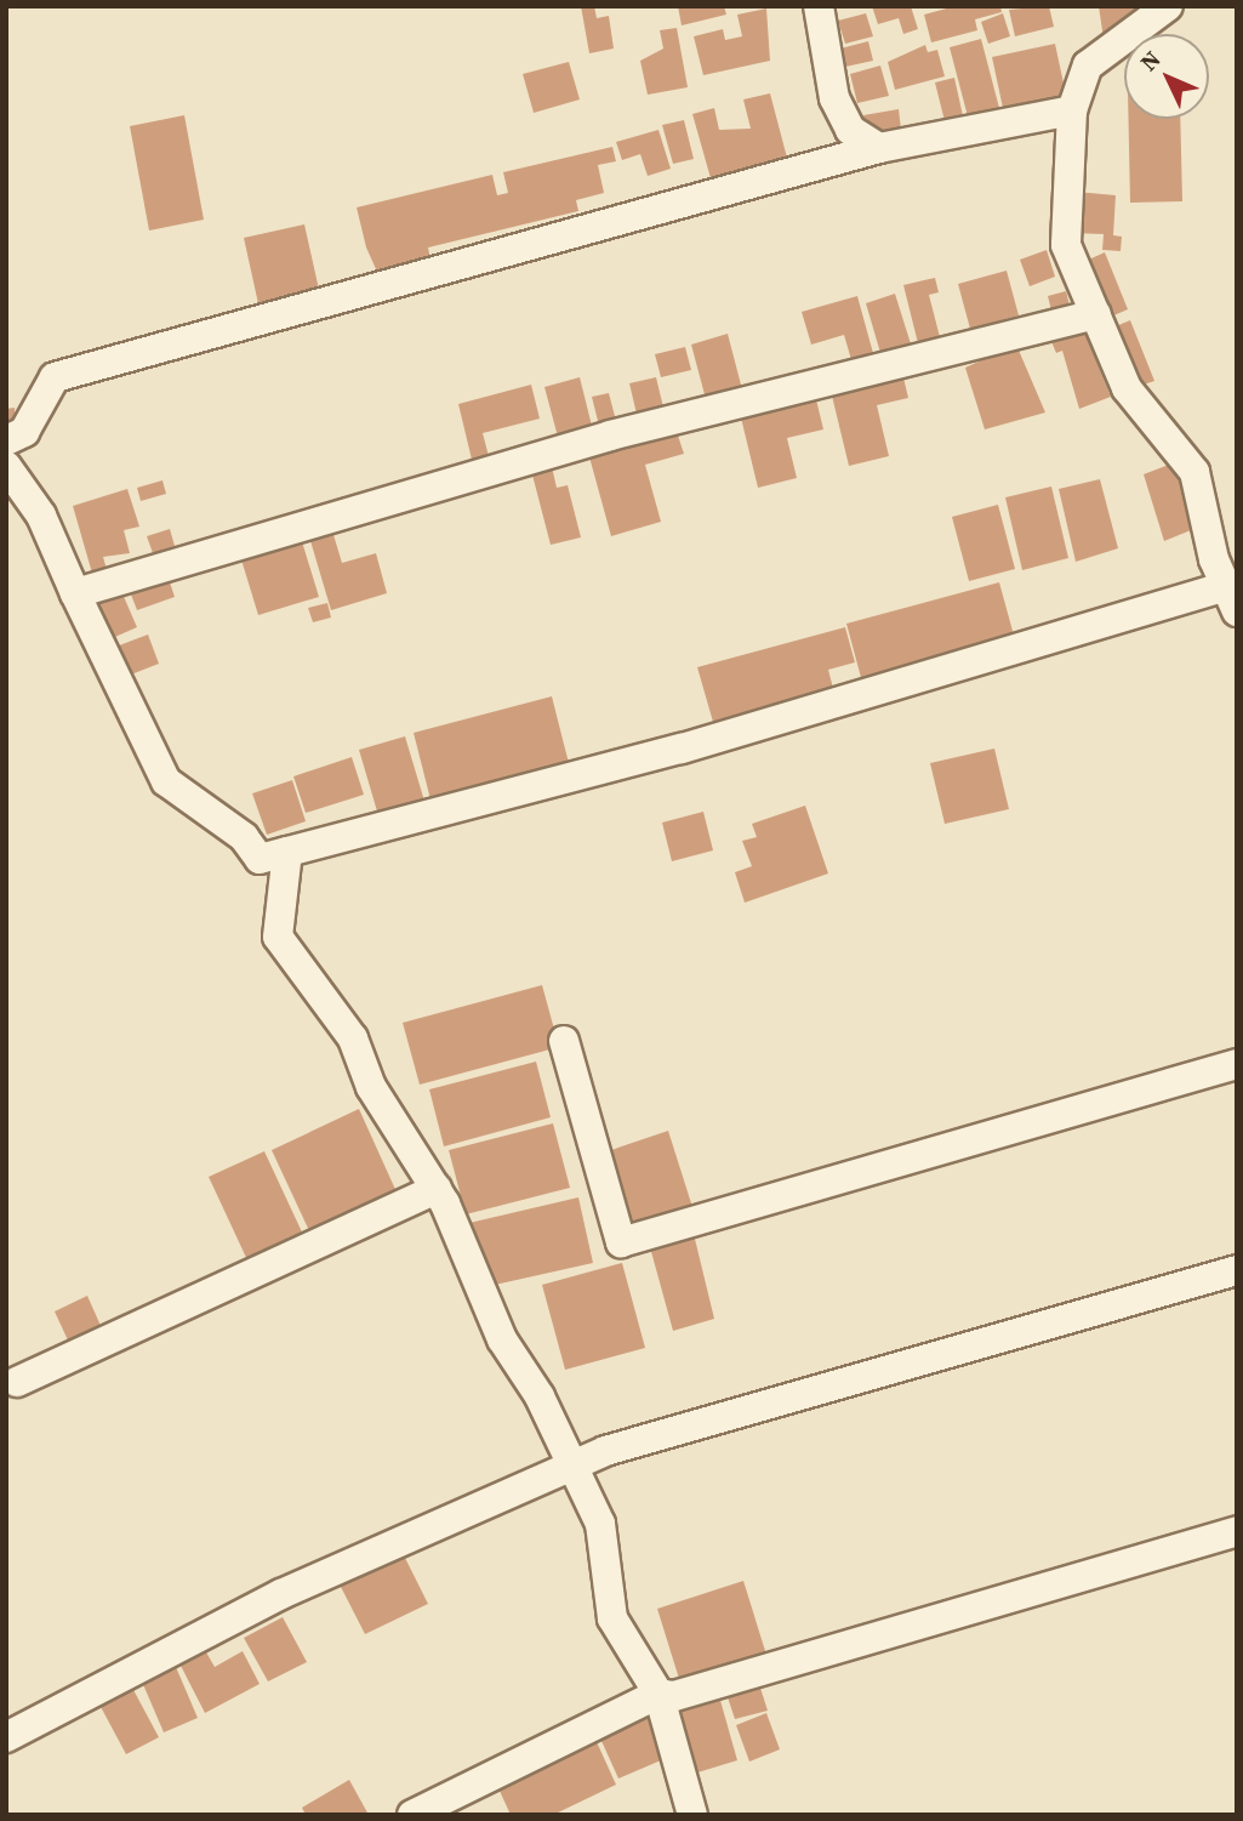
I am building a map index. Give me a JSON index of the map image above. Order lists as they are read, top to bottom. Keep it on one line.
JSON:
{"north":"top left"}
